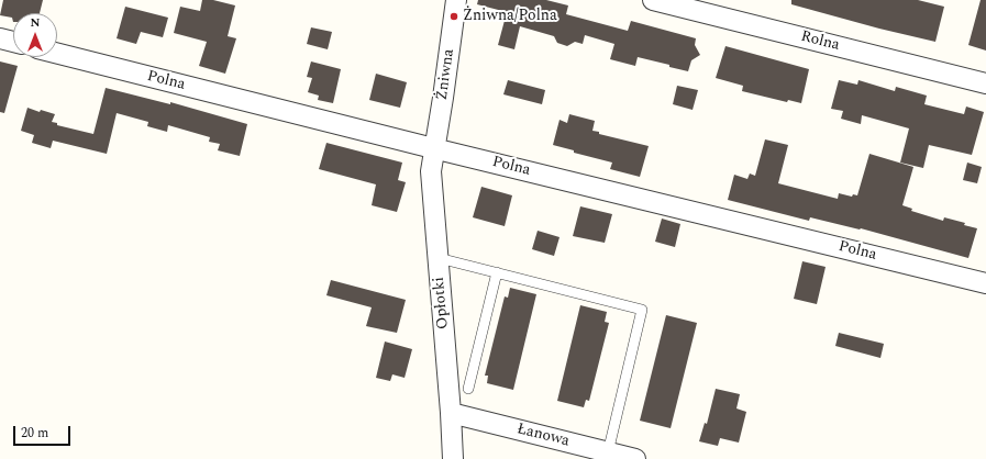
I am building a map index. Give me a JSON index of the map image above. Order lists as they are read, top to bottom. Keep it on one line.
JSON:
{"streets":{"street":["Rolna","Żniwna","Polna","Opłotki","Łanowa"]},"crossings":[["Żniwna","Polna"],["Żniwna","Opłotki"],["Polna","Opłotki"],["Opłotki","Łanowa"]],"places":["Żniwna/Polna"],"scale_bar":"20 m","north":"top"}
